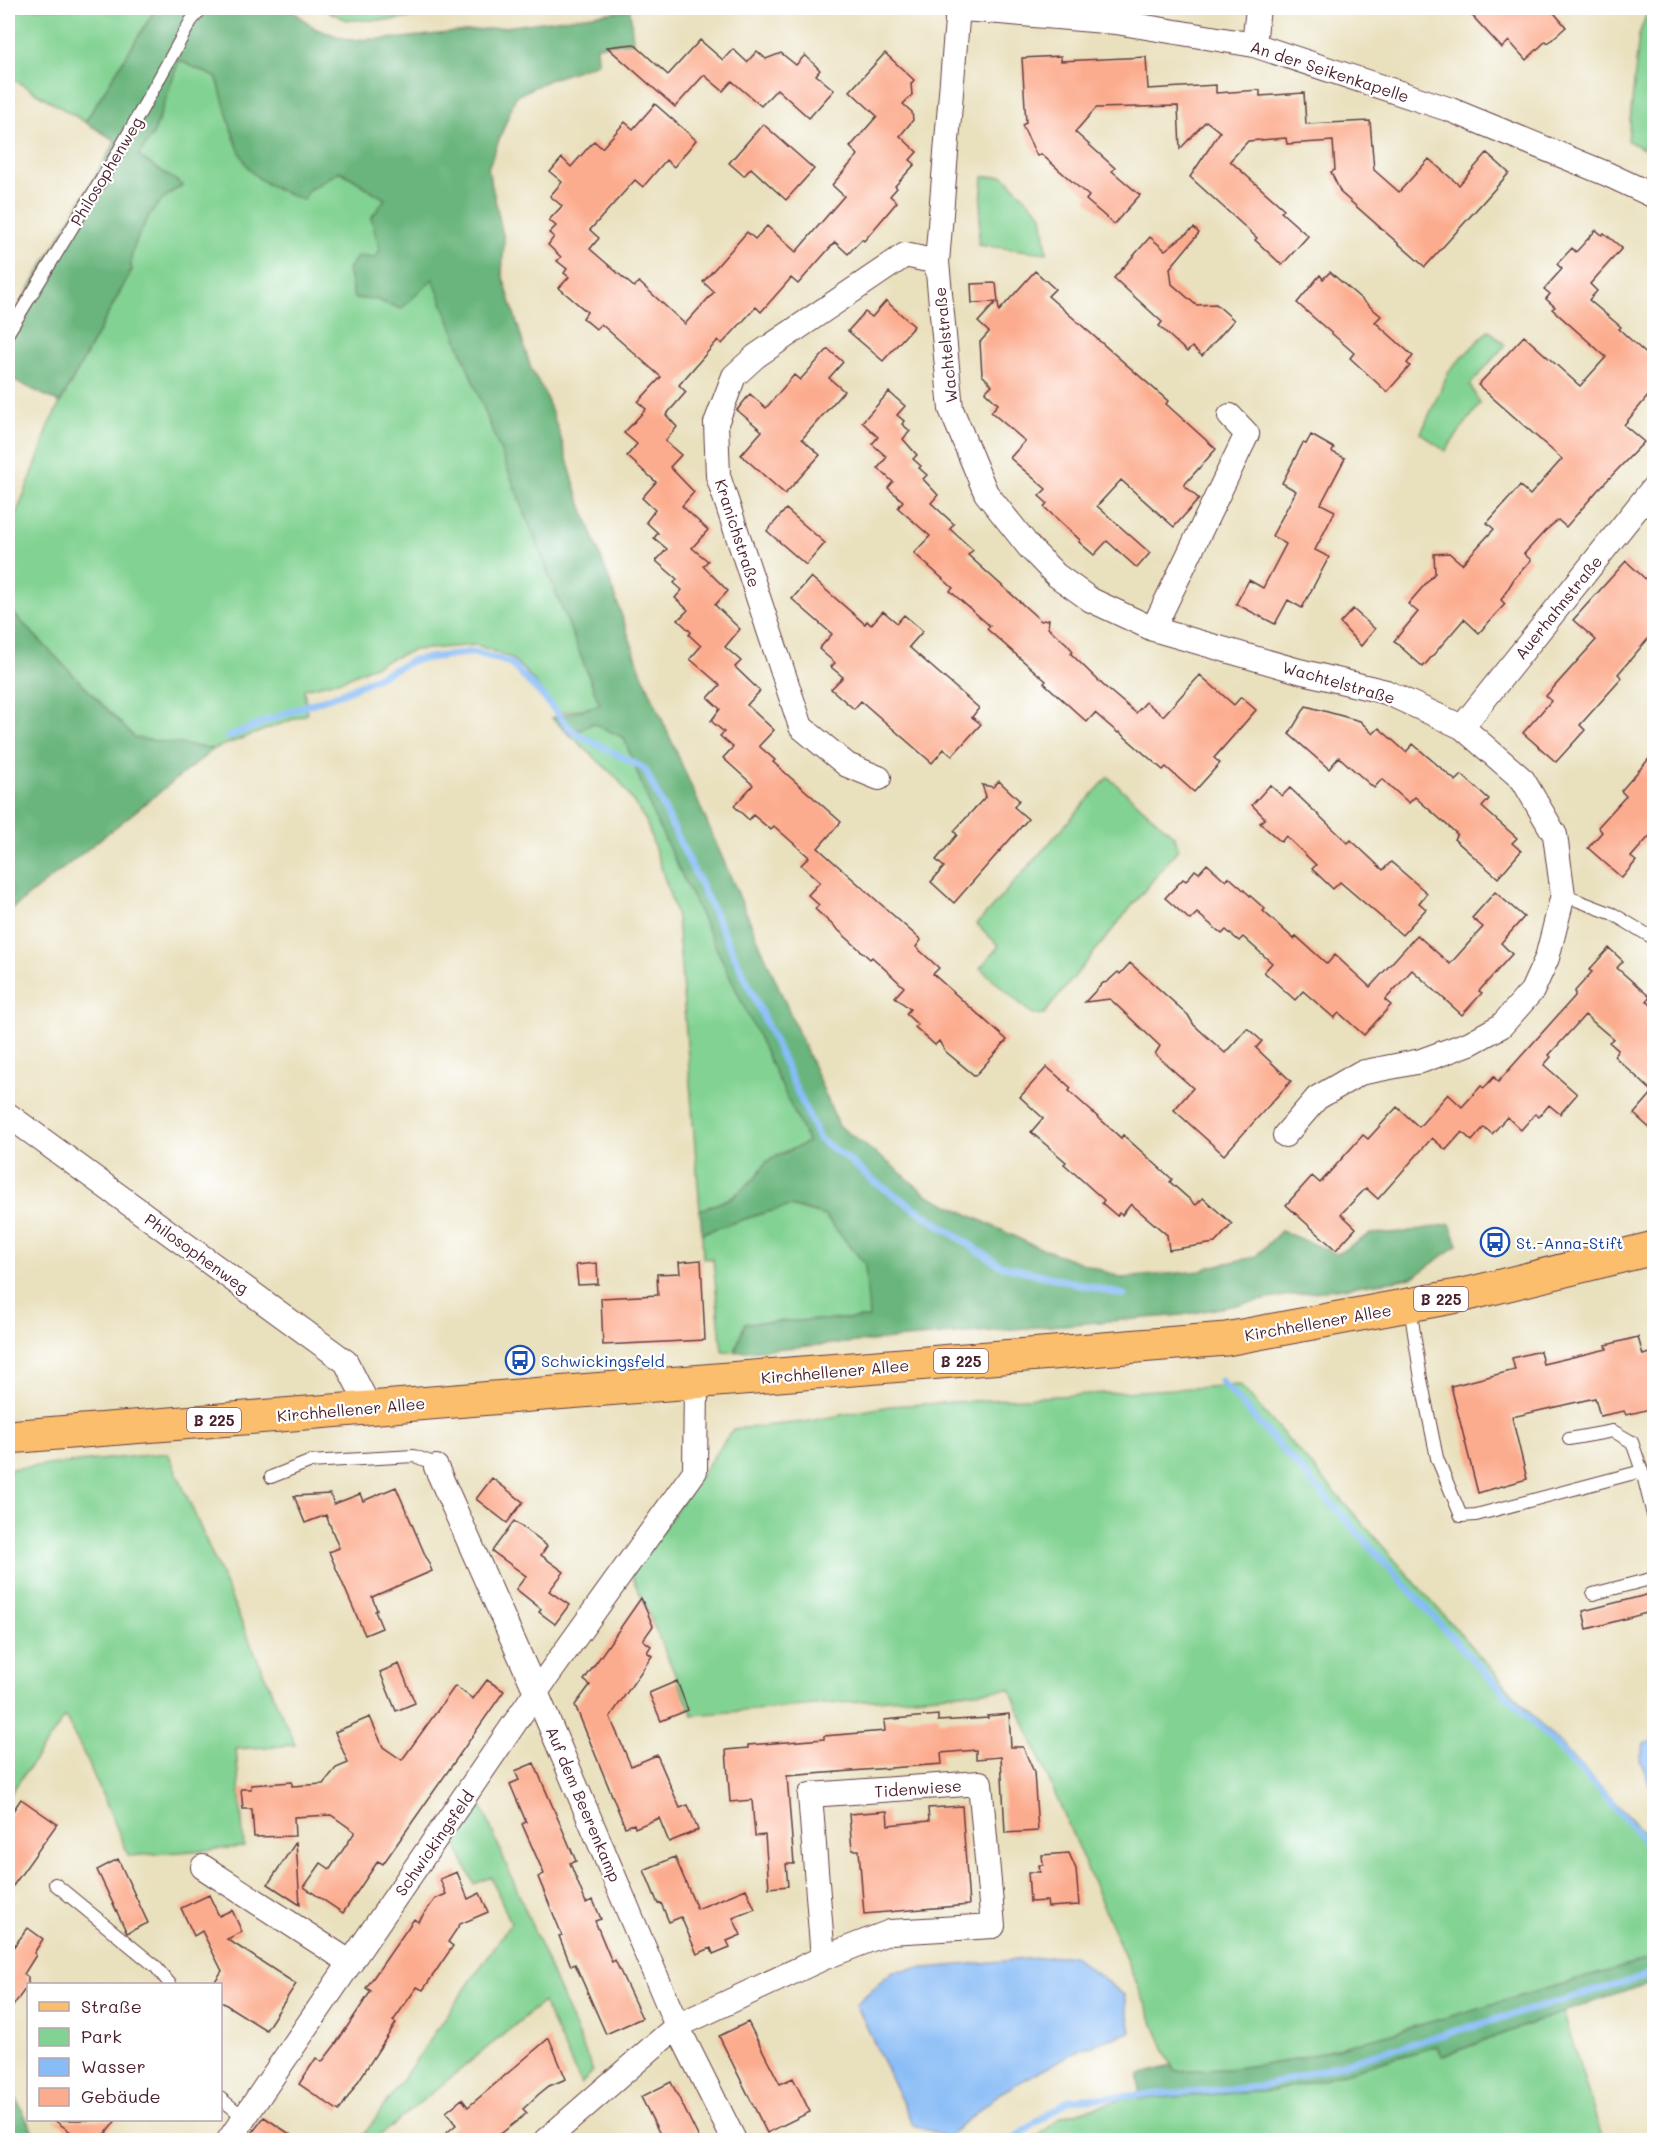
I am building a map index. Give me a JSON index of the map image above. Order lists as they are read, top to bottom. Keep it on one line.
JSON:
{"streets":{"main road":["B 225","Kirchhellener Allee"],"street":["An der Seikenkapelle","Philosophenweg","Wachtelstraße","Kranichstraße","Auerhahnstraße","Tidenwiese","Auf dem Beerenkamp","Schwickingsfeld"]},"crossings":[["An der Seikenkapelle","Wachtelstraße"],["Philosophenweg","Kirchhellener Allee"],["Wachtelstraße","Kranichstraße"],["Wachtelstraße","Auerhahnstraße"],["Kirchhellener Allee","Schwickingsfeld"],["Tidenwiese","Auf dem Beerenkamp"],["Auf dem Beerenkamp","Schwickingsfeld"]],"places":{"bus stop":["St.-Anna-Stift","Schwickingsfeld"]},"legend":["Straße","Park","Wasser","Gebäude"]}
